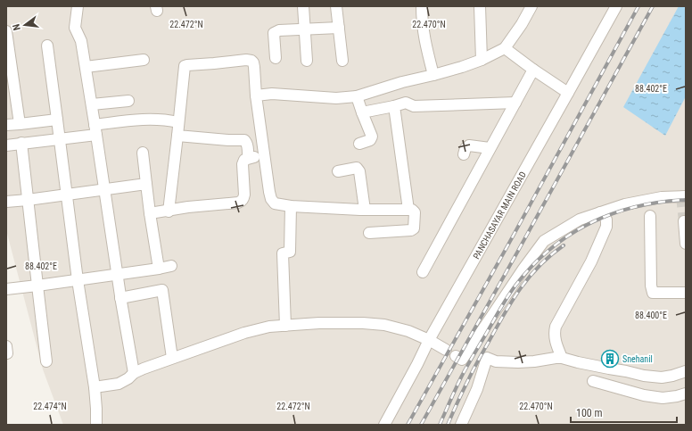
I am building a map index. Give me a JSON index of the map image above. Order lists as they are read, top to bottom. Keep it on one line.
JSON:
{"streets":{"street":["PANCHASAYAR MAIN ROAD"]},"places":{"building":["Snehanil"]},"scale_bar":"100 m","north":"left","coordinates":["22.472°N","22.470°N","88.402°E","88.400°E","22.474°N"]}
